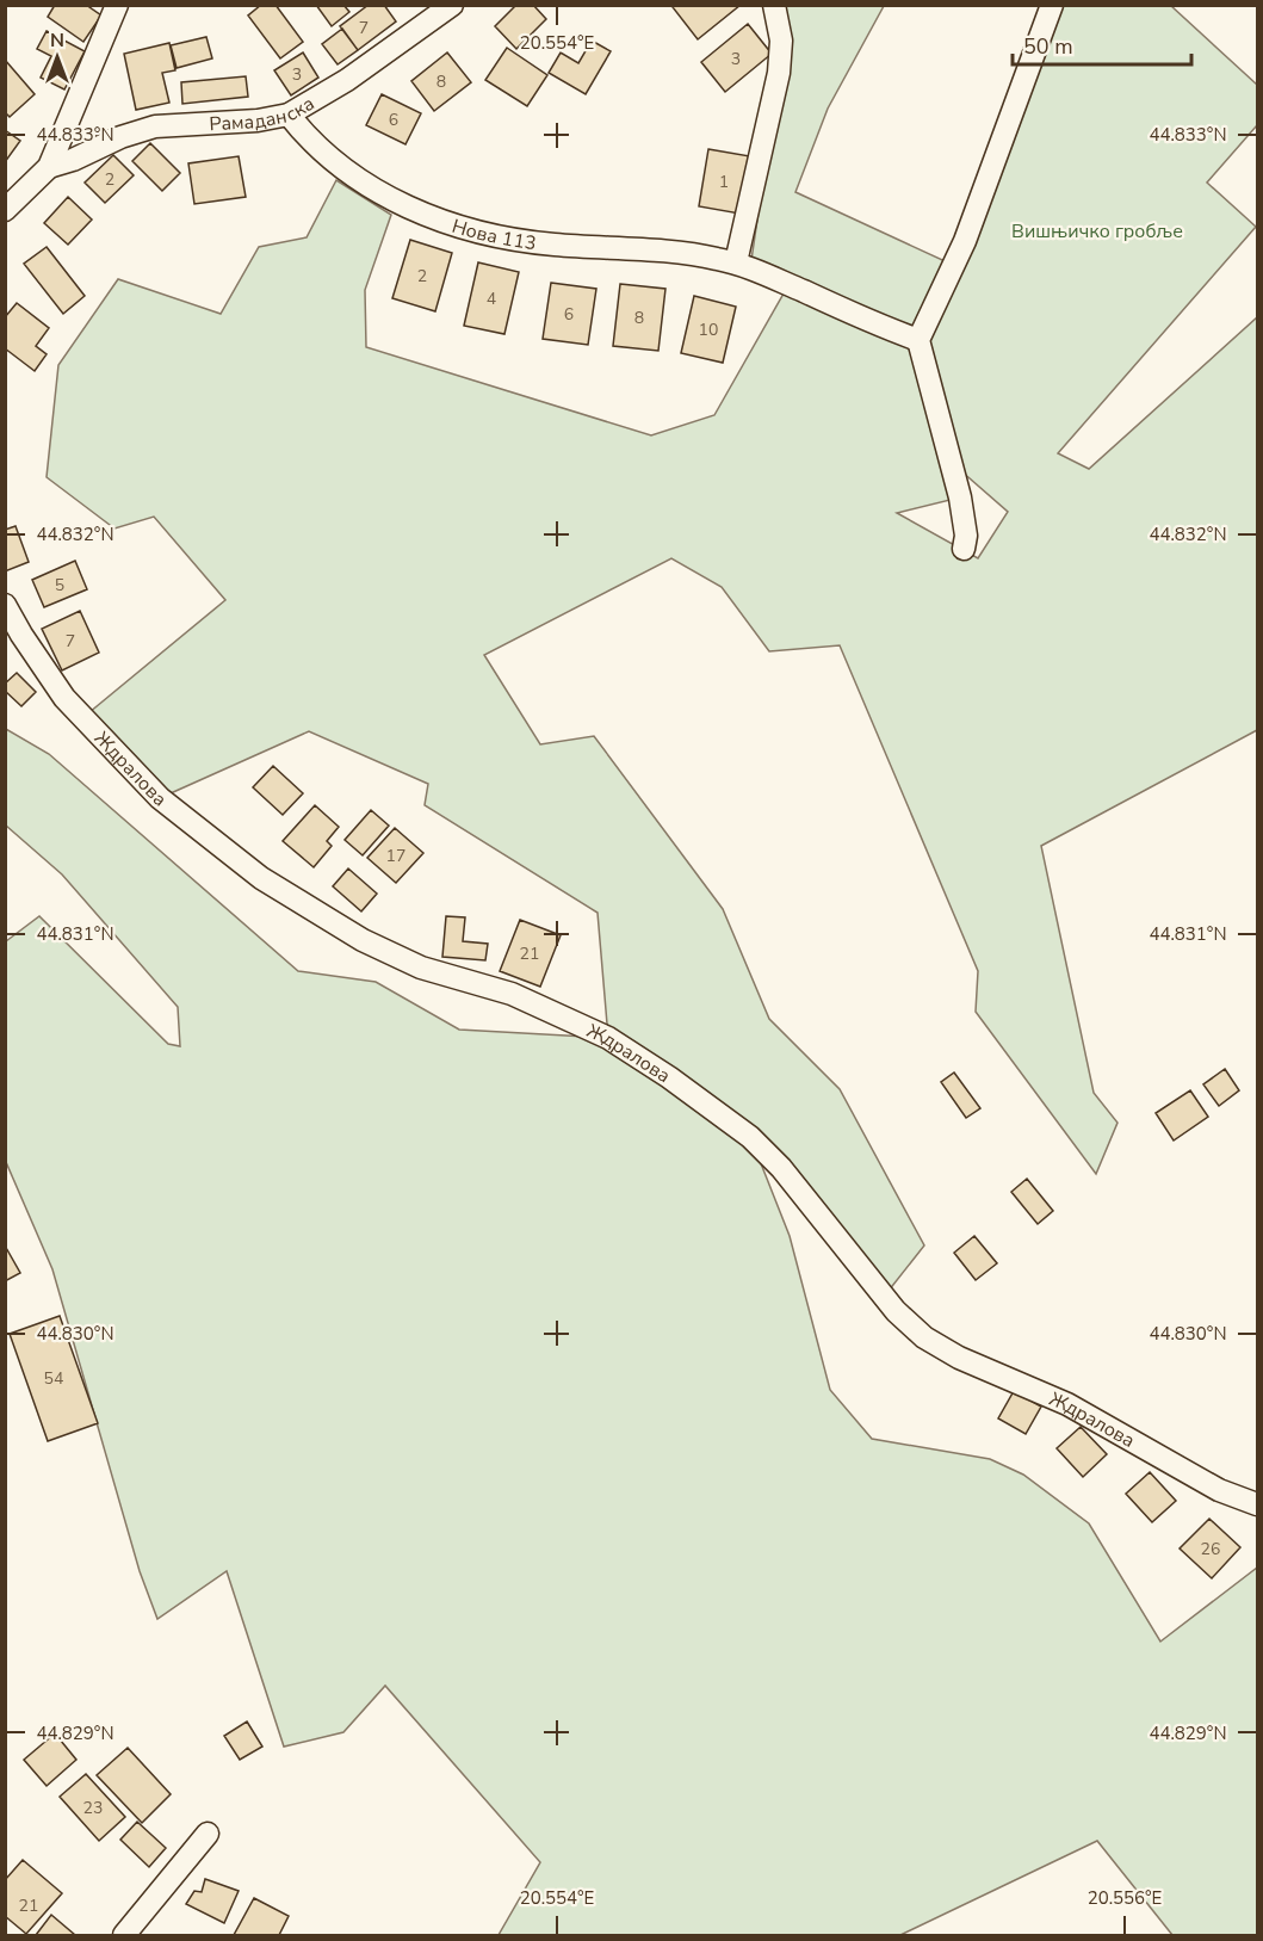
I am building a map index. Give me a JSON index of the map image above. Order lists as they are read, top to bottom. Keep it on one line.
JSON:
{"streets":{"street":["Рамаданска","Нова 113","Ждралова"]},"crossings":[["Рамаданска","Нова 113"]],"parks":["Вишњичко гробље"],"house_numbers":["7","3","3","8","6","2","1","2","4","6","8","10","5","7","17","21","54","26","23","21"],"scale_bar":"50 m","north":"top","coordinates":["20.554°E","44.833°N","44.832°N","44.831°N","44.830°N","44.829°N","20.556°E"]}
